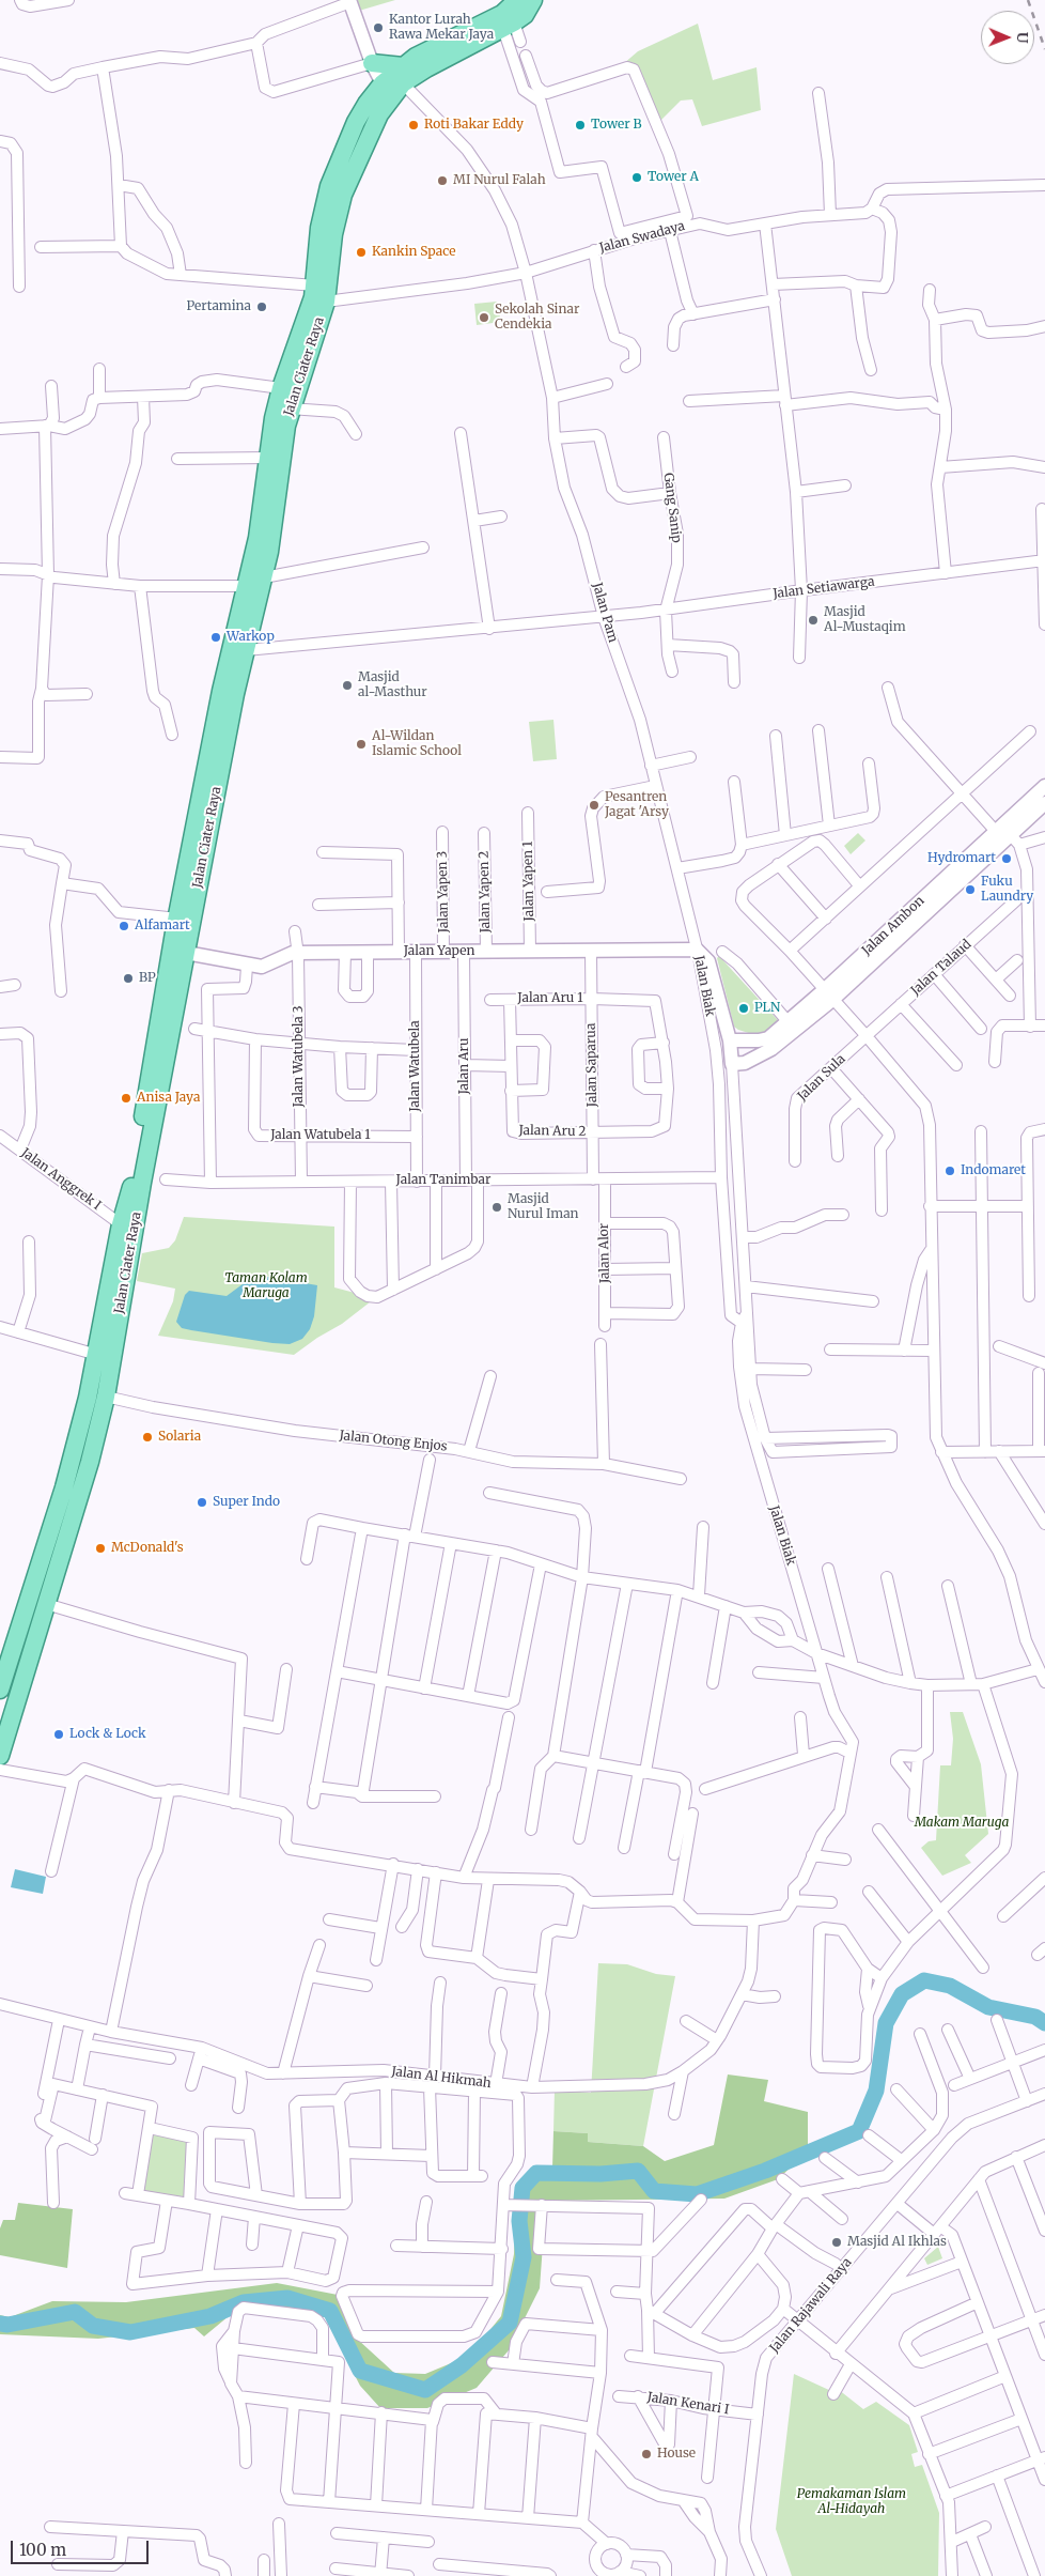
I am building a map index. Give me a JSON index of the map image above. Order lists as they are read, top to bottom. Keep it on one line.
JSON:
{"streets":{"main road":["Jalan Ciater Raya"],"street":["Jalan Swadaya","Gang Sanip","Jalan Setiawarga","Jalan Pam","Jalan Yapen 1","Jalan Yapen 3","Jalan Yapen 2","Jalan Ambon","Jalan Yapen","Jalan Talaud","Jalan Biak","Jalan Aru 1","Jalan Watubela 3","Jalan Saparua","Jalan Watubela","Jalan Aru","Jalan Sula","Jalan Aru 2","Jalan Watubela 1","Jalan Anggrek I","Jalan Tanimbar","Jalan Alor","Jalan Otong Enjos","Jalan Al Hikmah","Jalan Rajawali Raya","Jalan Kenari I"]},"crossings":[["Jalan Swadaya","Jalan Ciater Raya"],["Jalan Swadaya","Jalan Pam"],["Jalan Ciater Raya","Jalan Setiawarga"],["Jalan Ciater Raya","Jalan Pam"],["Jalan Ciater Raya","Jalan Yapen"],["Jalan Ciater Raya","Jalan Anggrek I"],["Jalan Ciater Raya","Jalan Otong Enjos"],["Gang Sanip","Jalan Setiawarga"],["Jalan Setiawarga","Jalan Pam"],["Jalan Pam","Jalan Yapen"],["Jalan Pam","Jalan Biak"],["Jalan Yapen 1","Jalan Yapen"],["Jalan Yapen 3","Jalan Yapen"],["Jalan Yapen 2","Jalan Yapen"],["Jalan Ambon","Jalan Biak"],["Jalan Yapen","Jalan Biak"],["Jalan Yapen","Jalan Watubela 3"],["Jalan Yapen","Jalan Saparua"],["Jalan Yapen","Jalan Watubela"],["Jalan Yapen","Jalan Aru"],["Jalan Talaud","Jalan Sula"],["Jalan Biak","Jalan Tanimbar"],["Jalan Aru 1","Jalan Saparua"],["Jalan Aru 1","Jalan Aru 2"],["Jalan Watubela 3","Jalan Watubela 1"],["Jalan Watubela 3","Jalan Tanimbar"],["Jalan Saparua","Jalan Aru 2"],["Jalan Saparua","Jalan Tanimbar"],["Jalan Saparua","Jalan Alor"],["Jalan Watubela","Jalan Watubela 1"],["Jalan Watubela","Jalan Tanimbar"],["Jalan Aru","Jalan Tanimbar"],["Jalan Tanimbar","Jalan Alor"],["Jalan Rajawali Raya","Jalan Kenari I"]],"parks":["Taman Kolam Maruga","Makam Maruga","Pemakaman Islam Al-Hidayah"],"places":["Kantor Lurah Rawa Mekar Jaya","Roti Bakar Eddy","Tower B","Tower A","MI Nurul Falah","Kankin Space","Pertamina","Sekolah Sinar Cendekia","Masjid Al-Mustaqim","Warkop","Masjid al-Masthur","Al-Wildan Islamic School","Pesantren Jagat 'Arsy","Hydromart","Fuku Laundry","Alfamart","BP","PLN","Anisa Jaya","Indomaret","Masjid Nurul Iman","Solaria","Super Indo","McDonald's","Lock & Lock","Masjid Al Ikhlas","House"],"scale_bar":"100 m","north":"right"}
